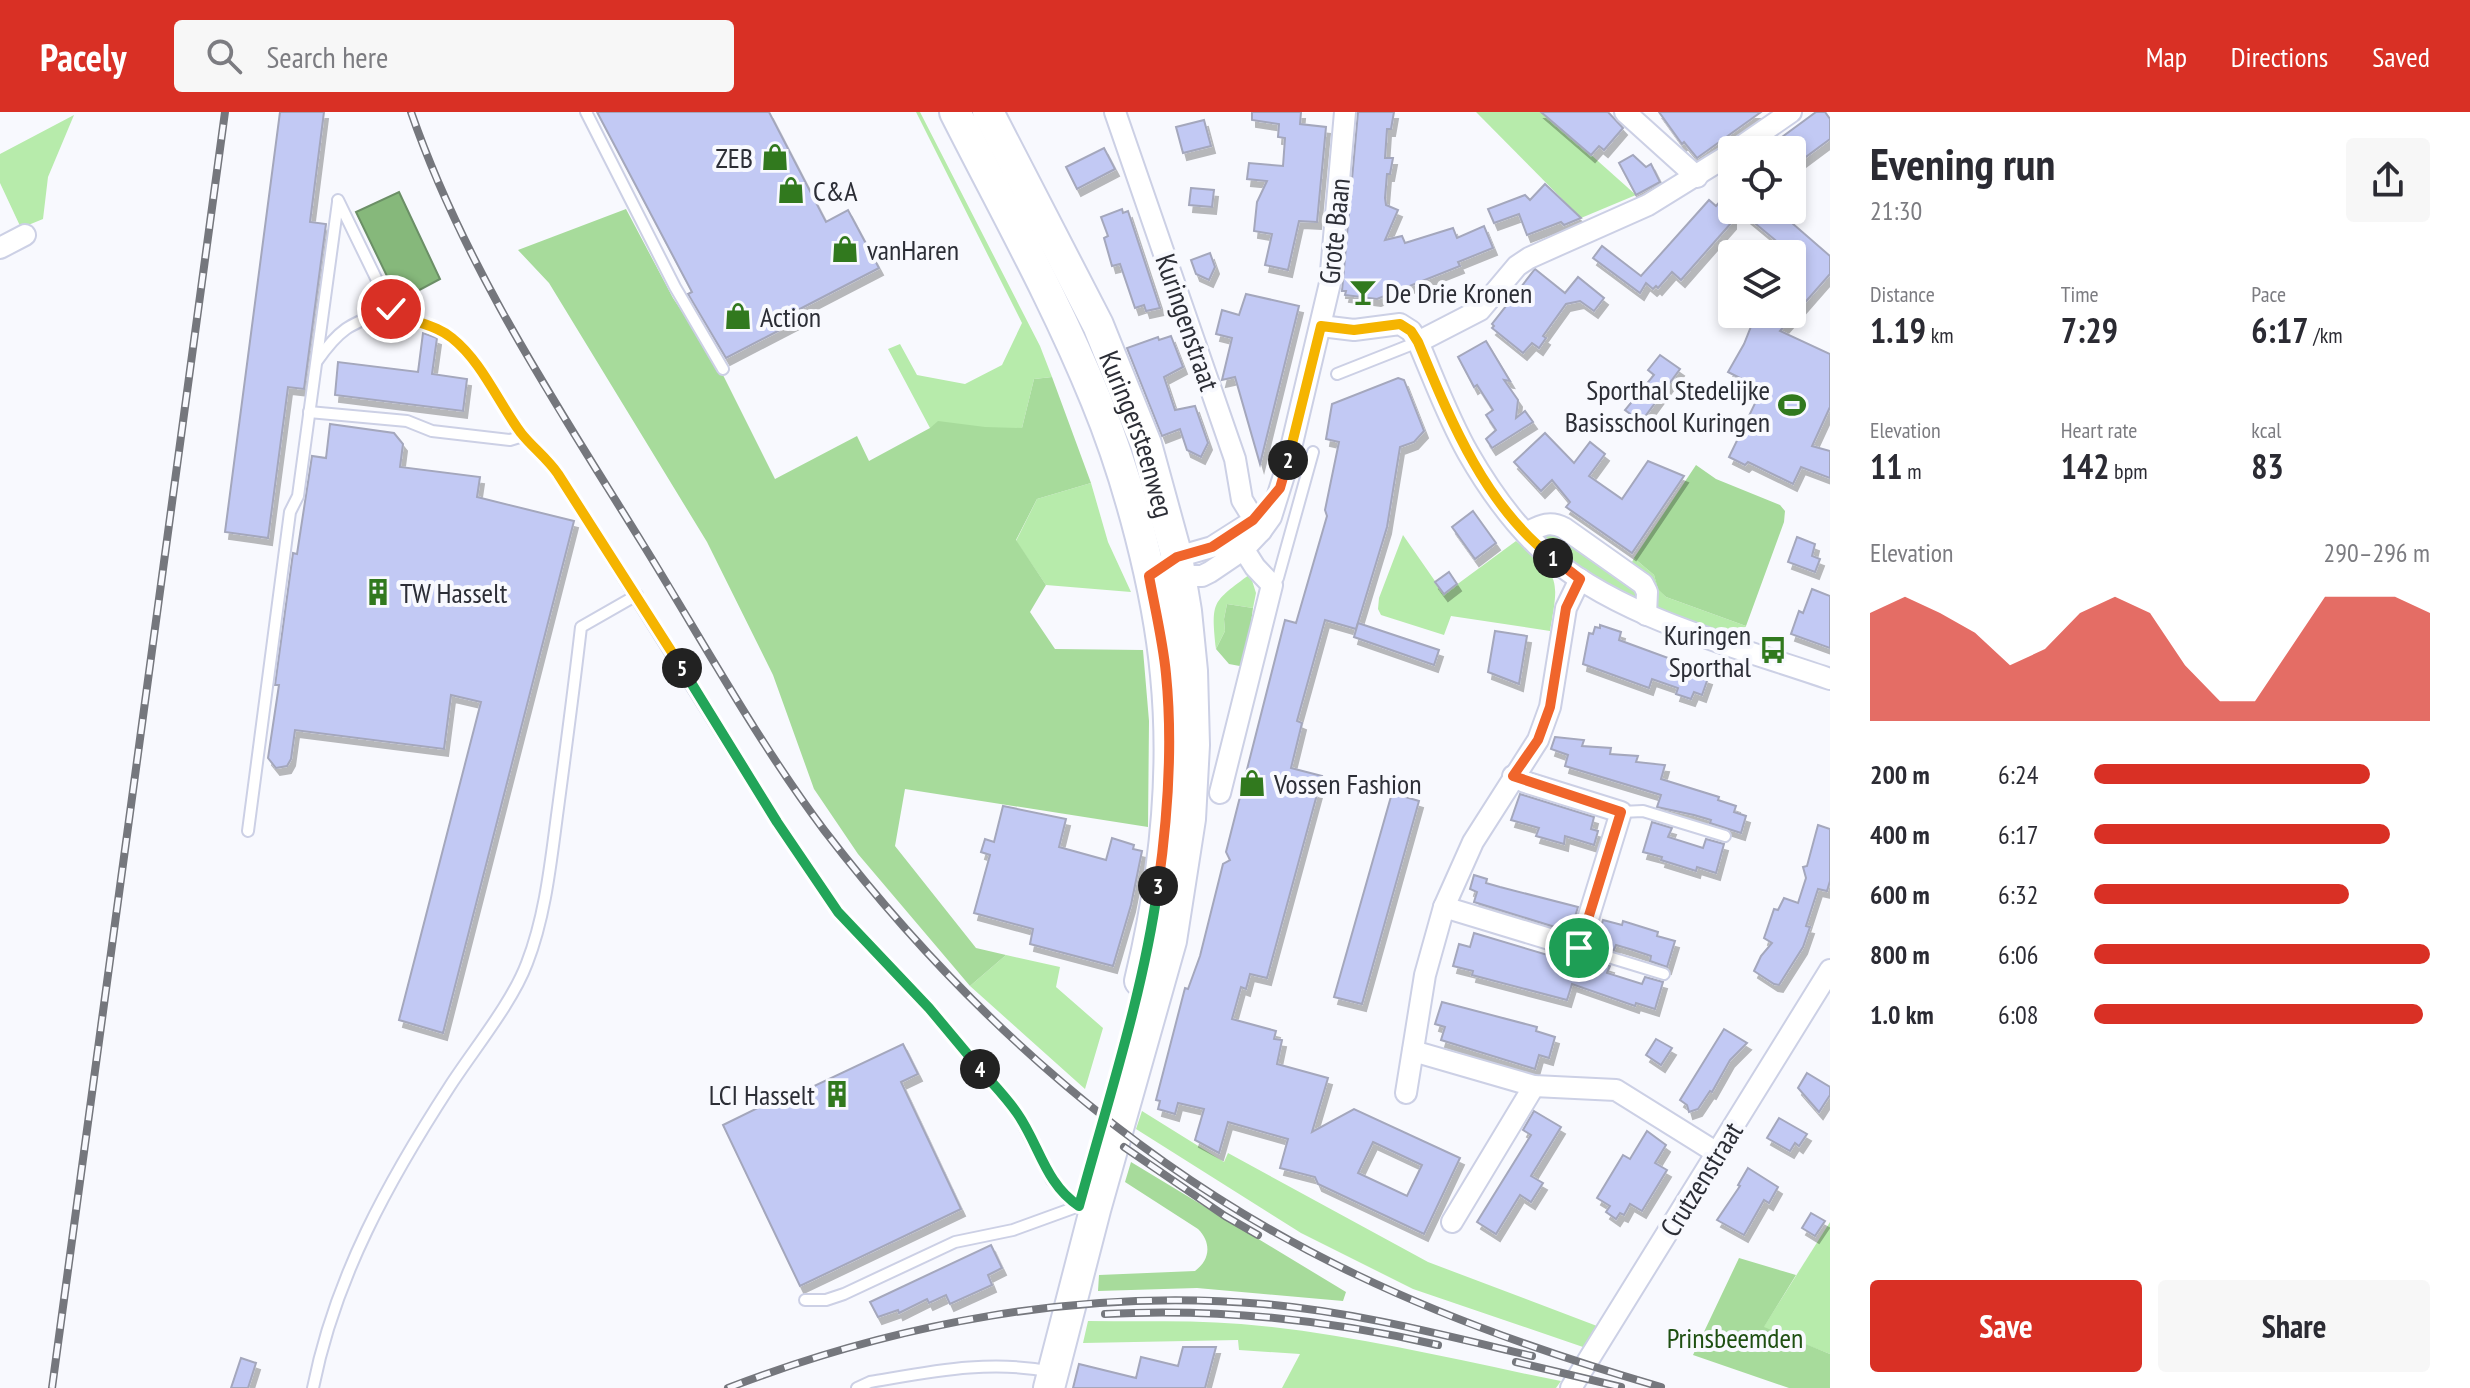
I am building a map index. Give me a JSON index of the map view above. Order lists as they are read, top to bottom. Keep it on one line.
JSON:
{"streets":{"main road":["Kuringersteenweg"],"street":["Grote Baan","Kuringenstraat","Crutzenstraat"]},"crossings":[["Grote Baan","Kuringenstraat"],["Grote Baan","Kuringersteenweg"]],"parks":["Prinsbeemden"],"places":{"shop":["ZEB","C&A","vanHaren","Action","Vossen Fashion"],"bar":["De Drie Kronen"],"sports":["Sporthal Stedelijke Basisschool Kuringen"],"building":["TW Hasselt","LCI Hasselt"],"bus stop":["Kuringen Sporthal"]},"page":{"header":"Pacely","search":"Search here","nav":["Map","Directions","Saved"],"heading":["Evening run","21:30"],"stats":[["Distance","1.19 km"],["Time","7:29"],["Pace","6:17 /km"],["Elevation","11 m"],["Heart rate","142 bpm"],["kcal","83"]],"pins":["2","1","5","3","4"],"chart":["Elevation","290–296 m"],"list":[{"name":"200 m","note":"6:24"},{"name":"400 m","note":"6:17"},{"name":"600 m","note":"6:32"},{"name":"800 m","note":"6:06"},{"name":"1.0 km","note":"6:08"}],"buttons":["Save","Share"]}}
